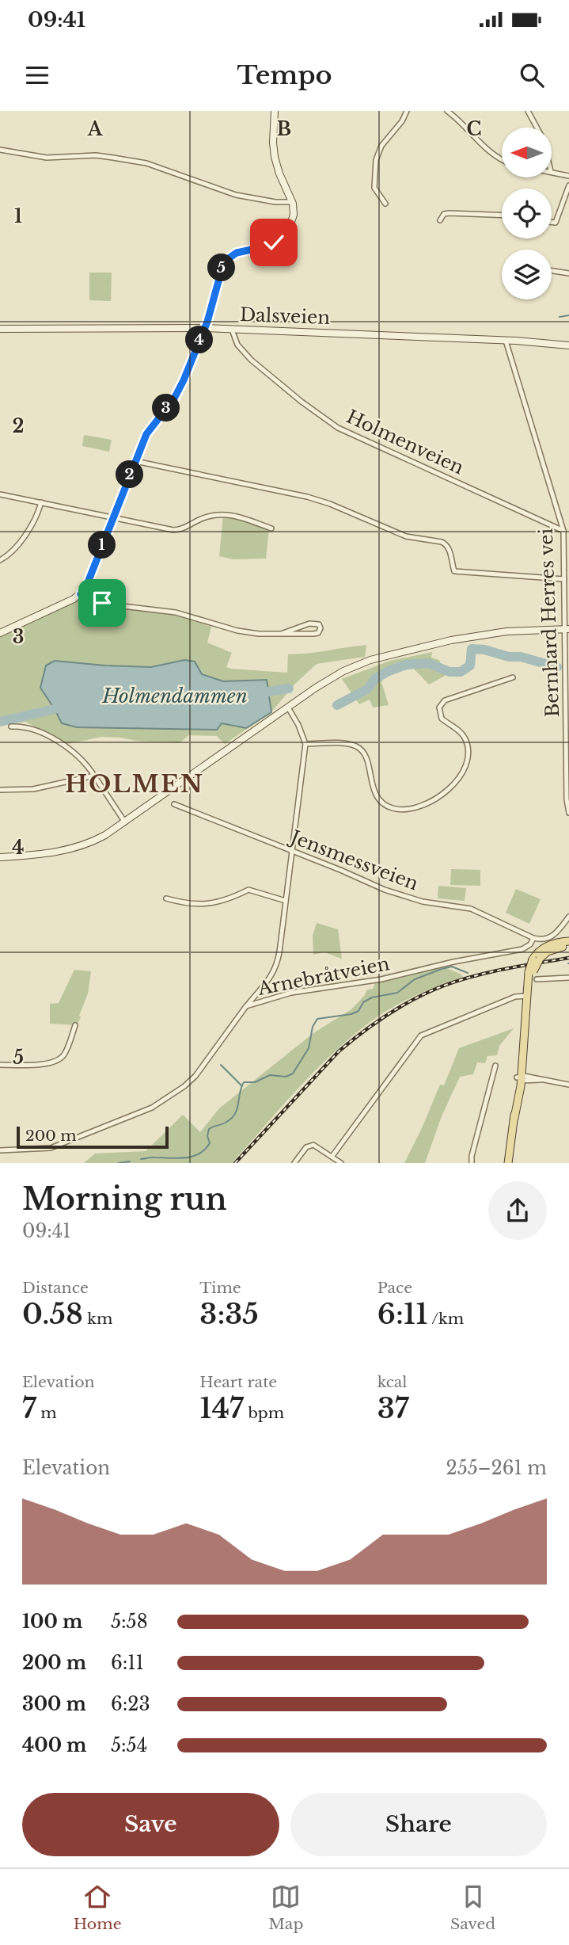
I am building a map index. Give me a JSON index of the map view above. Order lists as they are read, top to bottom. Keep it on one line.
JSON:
{"streets":{"street":["Dalsveien","Holmenveien","Bernhard Herres vei","Jensmessveien","Arnebråtveien"]},"crossings":[["Dalsveien","Holmenveien"],["Dalsveien","Bernhard Herres vei"],["Holmenveien","Bernhard Herres vei"],["Jensmessveien","Arnebråtveien"]],"districts":["HOLMEN"],"water":["Holmendammen"],"scale_bar":"200 m","north":"left","page":{"status":"09:41","header":"Tempo","pins":["5","4","3","2","1"],"scale":"200 m","heading":["Morning run","09:41"],"stats":[["Distance","0.58 km"],["Time","3:35"],["Pace","6:11 /km"],["Elevation","7 m"],["Heart rate","147 bpm"],["kcal","37"]],"chart":["Elevation","255–261 m"],"list":[{"name":"100 m","note":"5:58"},{"name":"200 m","note":"6:11"},{"name":"300 m","note":"6:23"},{"name":"400 m","note":"5:54"}],"buttons":["Save","Share"],"tabs":["Home","Map","Saved"]},"grid":{"columns":["A","B","C"],"rows":["1","2","3","4","5"]}}
